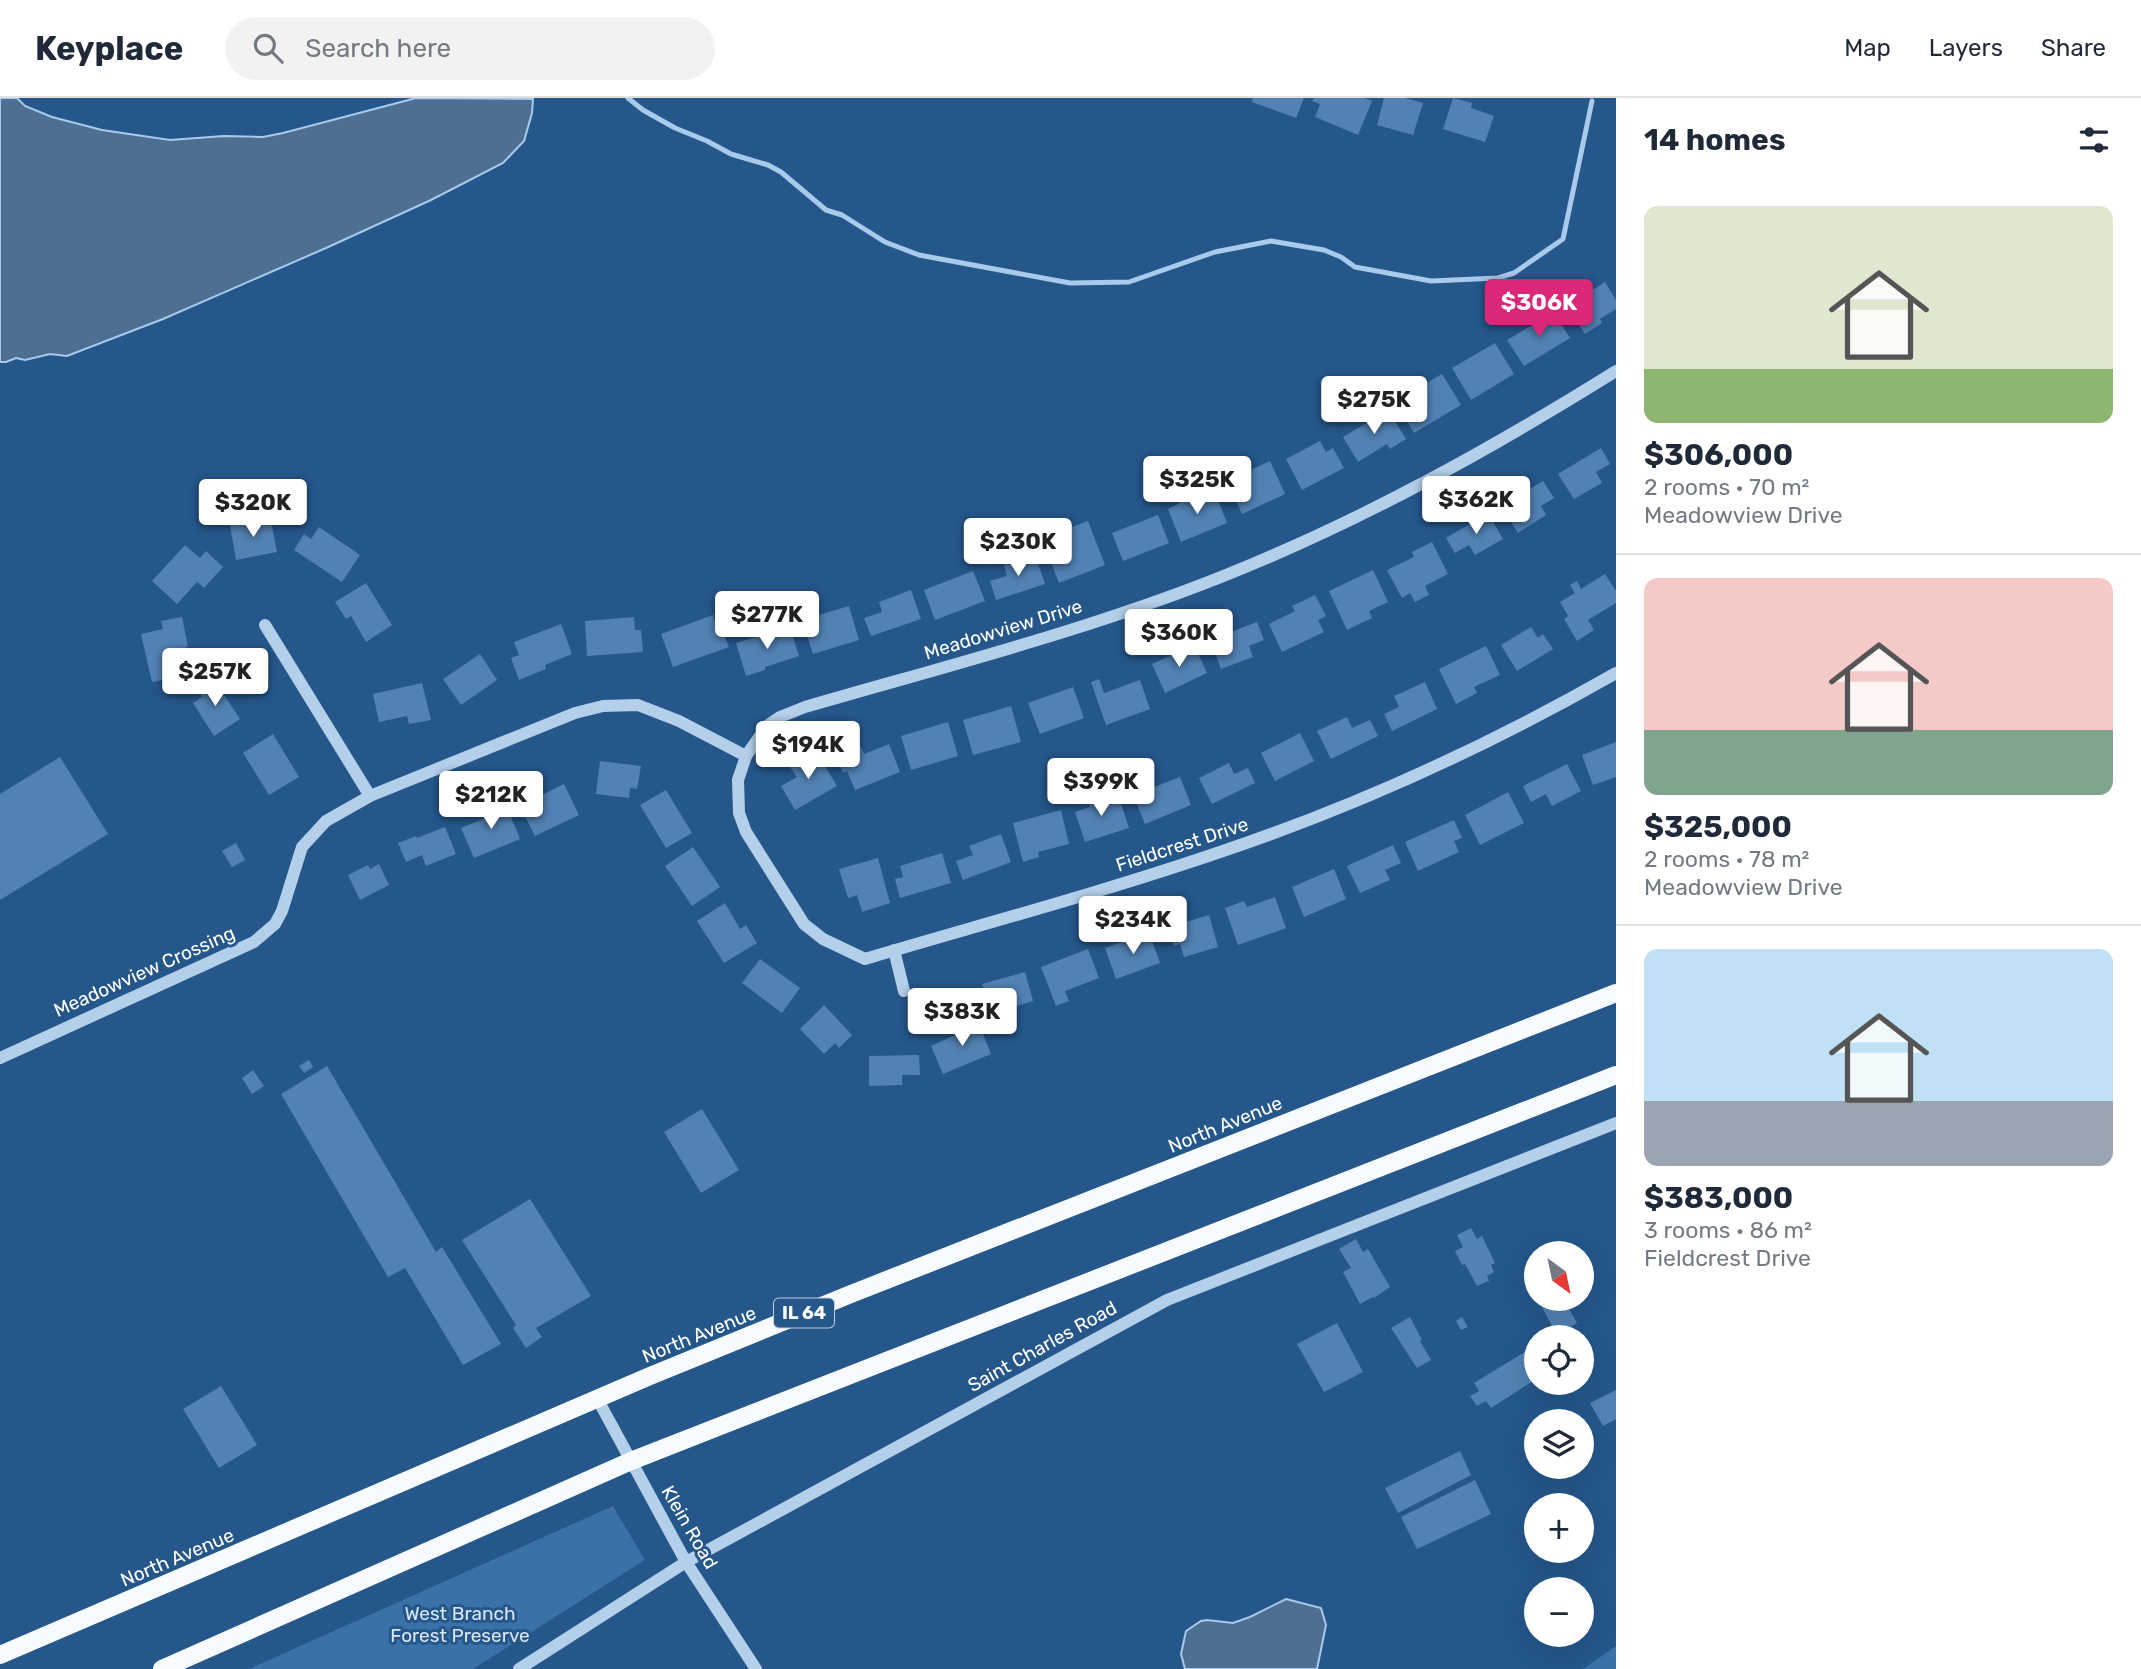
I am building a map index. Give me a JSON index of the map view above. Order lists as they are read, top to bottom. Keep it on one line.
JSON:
{"streets":{"main road":["North Avenue","IL 64"],"street":["Meadowview Drive","Fieldcrest Drive","Meadowview Crossing","Saint Charles Road","Klein Road"]},"crossings":[["Meadowview Drive","Fieldcrest Drive"],["Meadowview Drive","Meadowview Crossing"],["Fieldcrest Drive","Meadowview Crossing"],["North Avenue","Klein Road"],["Saint Charles Road","Klein Road"]],"parks":["West Branch Forest Preserve"],"north":"bottom right","page":{"header":"Keyplace","search":"Search here","nav":["Map","Layers","Share"],"heading":"14 homes","list":[{"name":"$306,000","note":"2 rooms · 70 m² · Meadowview Drive"},{"name":"$325,000","note":"2 rooms · 78 m² · Meadowview Drive"},{"name":"$383,000","note":"3 rooms · 86 m² · Fieldcrest Drive"}],"price":["$306K","$275K","$325K","$362K","$320K","$230K","$277K","$360K","$257K","$194K","$399K","$212K","$234K","$383K"],"map_buttons":["+","−"]}}
